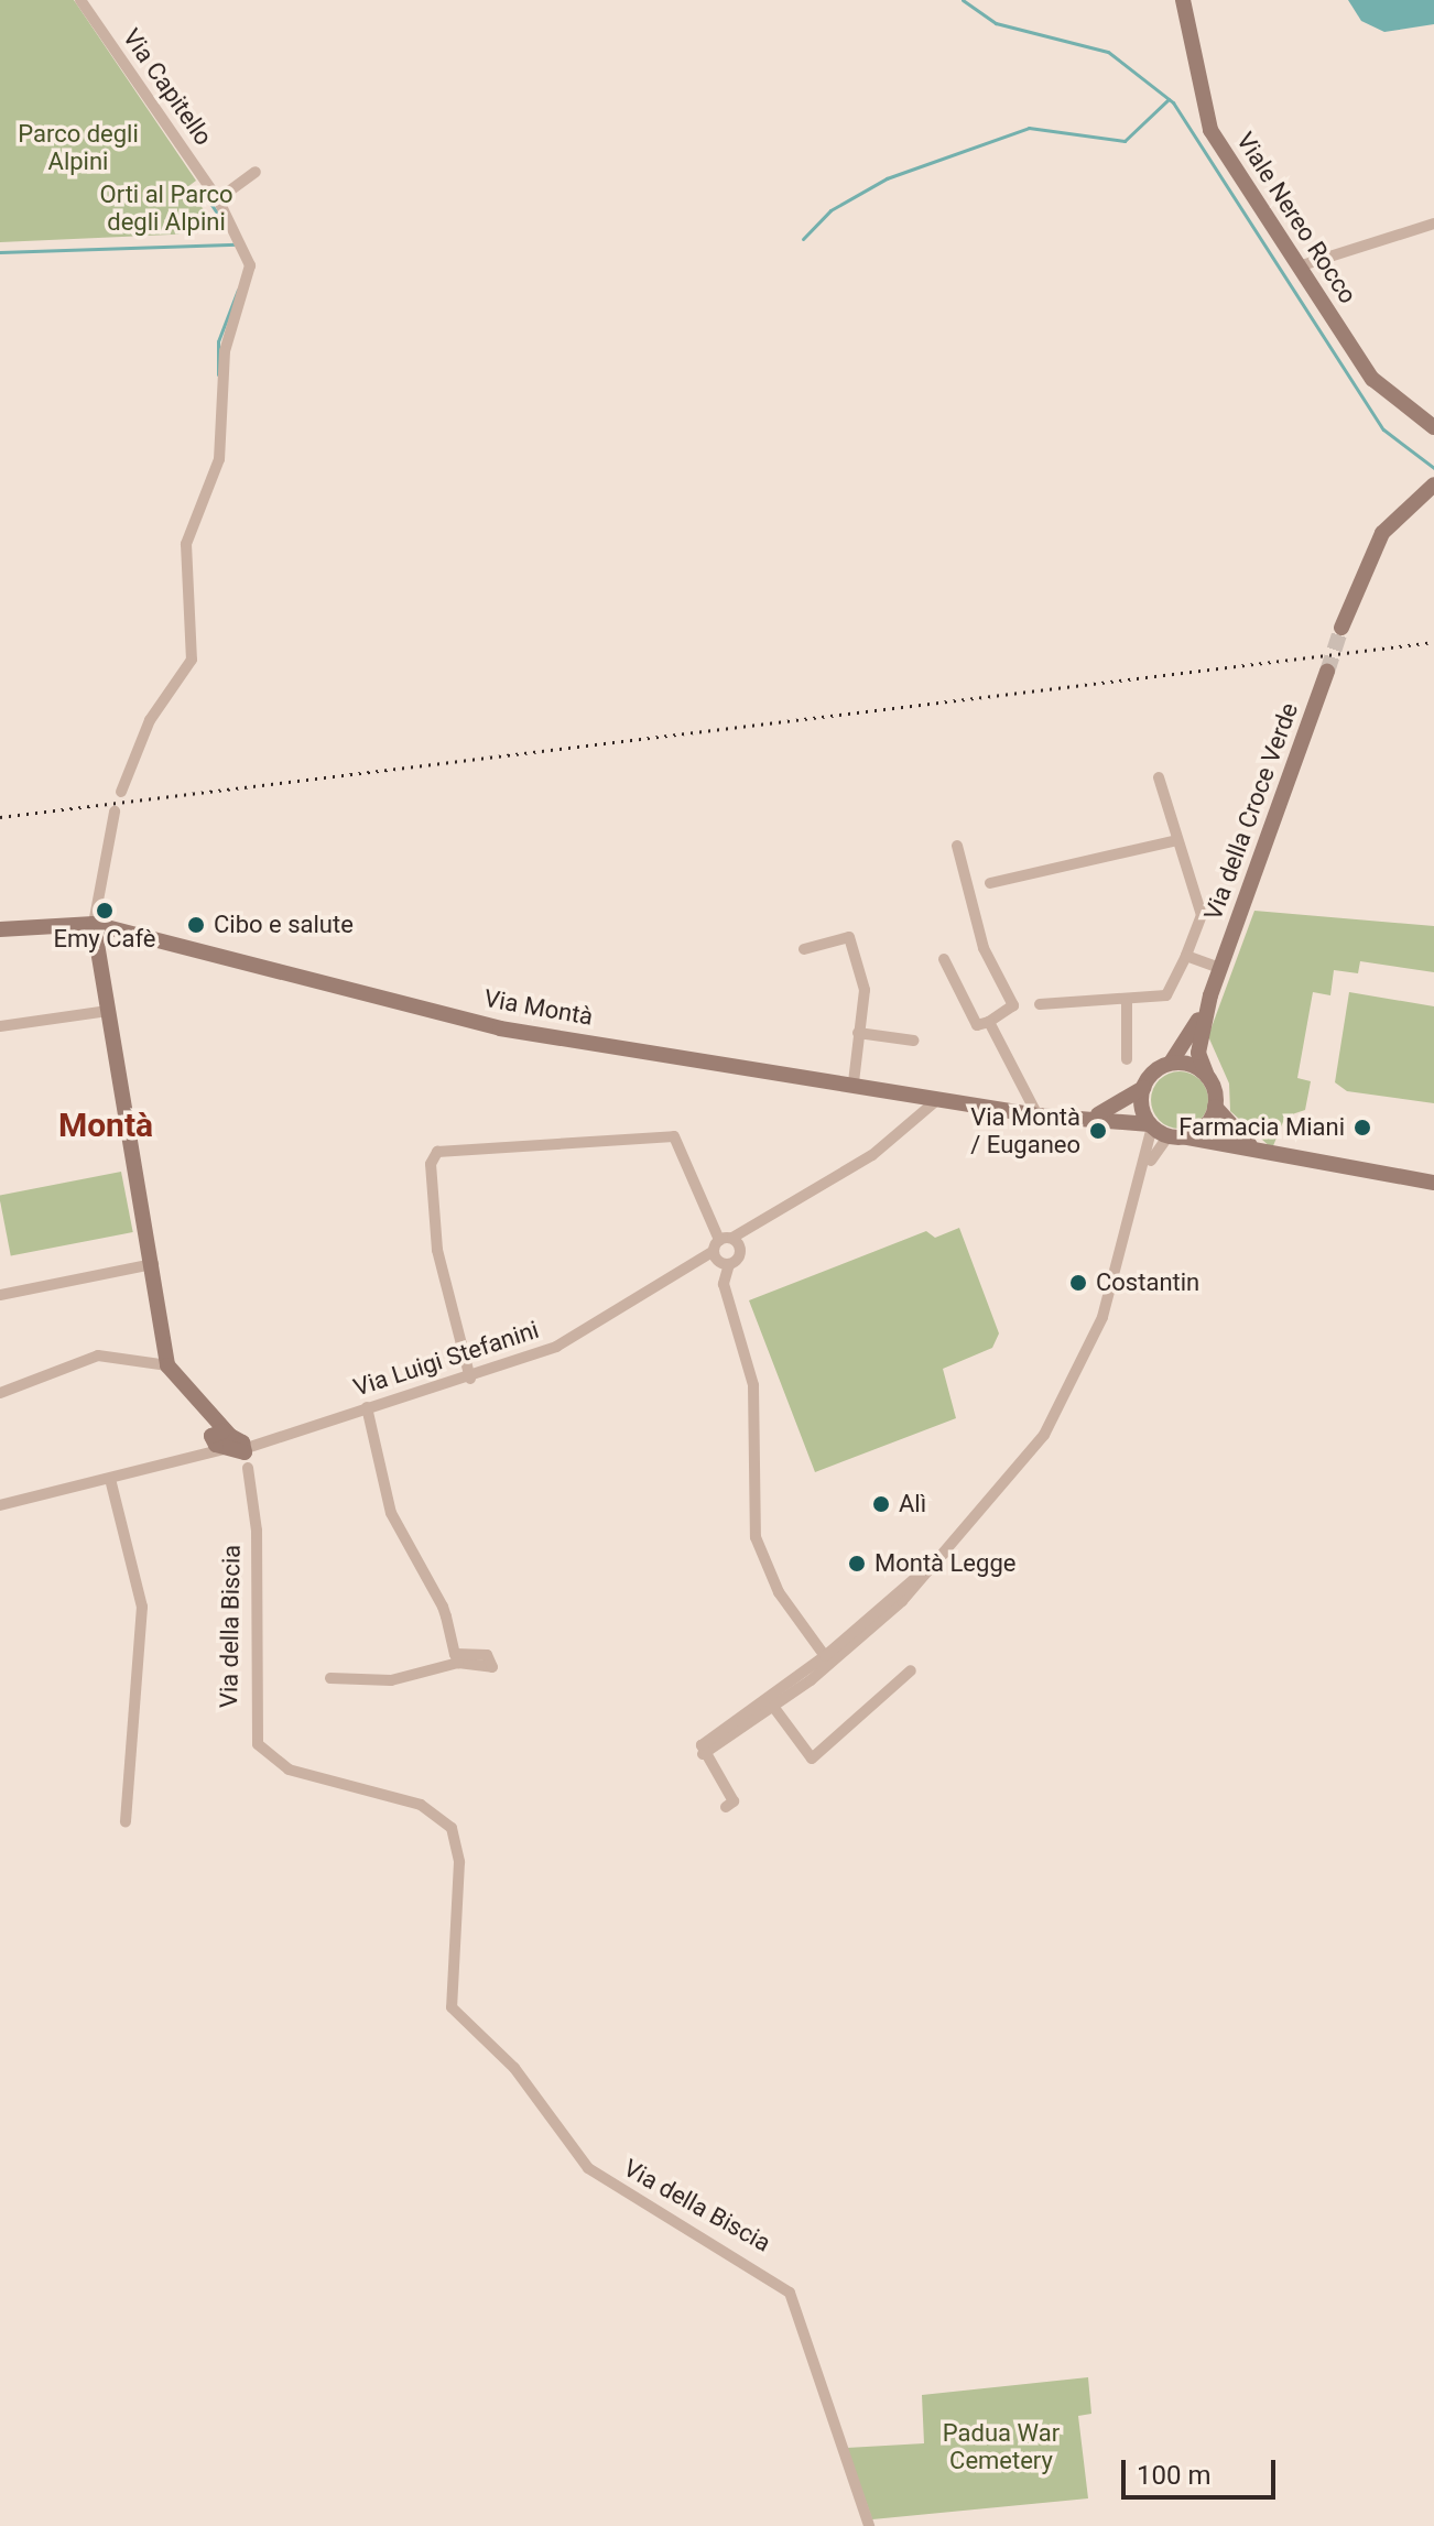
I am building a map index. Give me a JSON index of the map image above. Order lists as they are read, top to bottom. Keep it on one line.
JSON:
{"streets":{"main road":["Viale Nereo Rocco","Via della Croce Verde","Via Montà"],"street":["Via Capitello","Via Luigi Stefanini","Via della Biscia"]},"crossings":[["Via della Croce Verde","Via Montà"],["Via Montà","Via Luigi Stefanini"],["Via Luigi Stefanini","Via della Biscia"]],"districts":["Montà"],"parks":["Parco degli Alpini","Orti al Parco degli Alpini","Padua War Cemetery"],"places":["Emy Cafè","Cibo e salute","Farmacia Miani","Via Montà / Euganeo","Costantin","Alì","Montà Legge"],"scale_bar":"100 m"}
